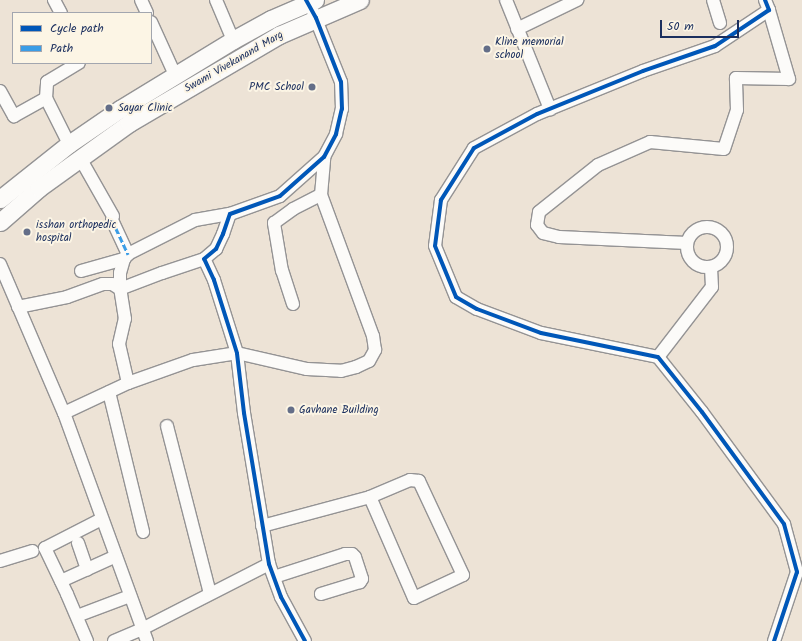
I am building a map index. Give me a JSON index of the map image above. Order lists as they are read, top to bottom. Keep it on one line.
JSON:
{"streets":{"main road":["Swami Vivekanand Marg"]},"places":["Kline memorial school","PMC School","Sayar Clinic","isshan orthopedic hospital","Gavhane Building"],"legend":["Cycle path","Path"],"scale_bar":"50 m"}
